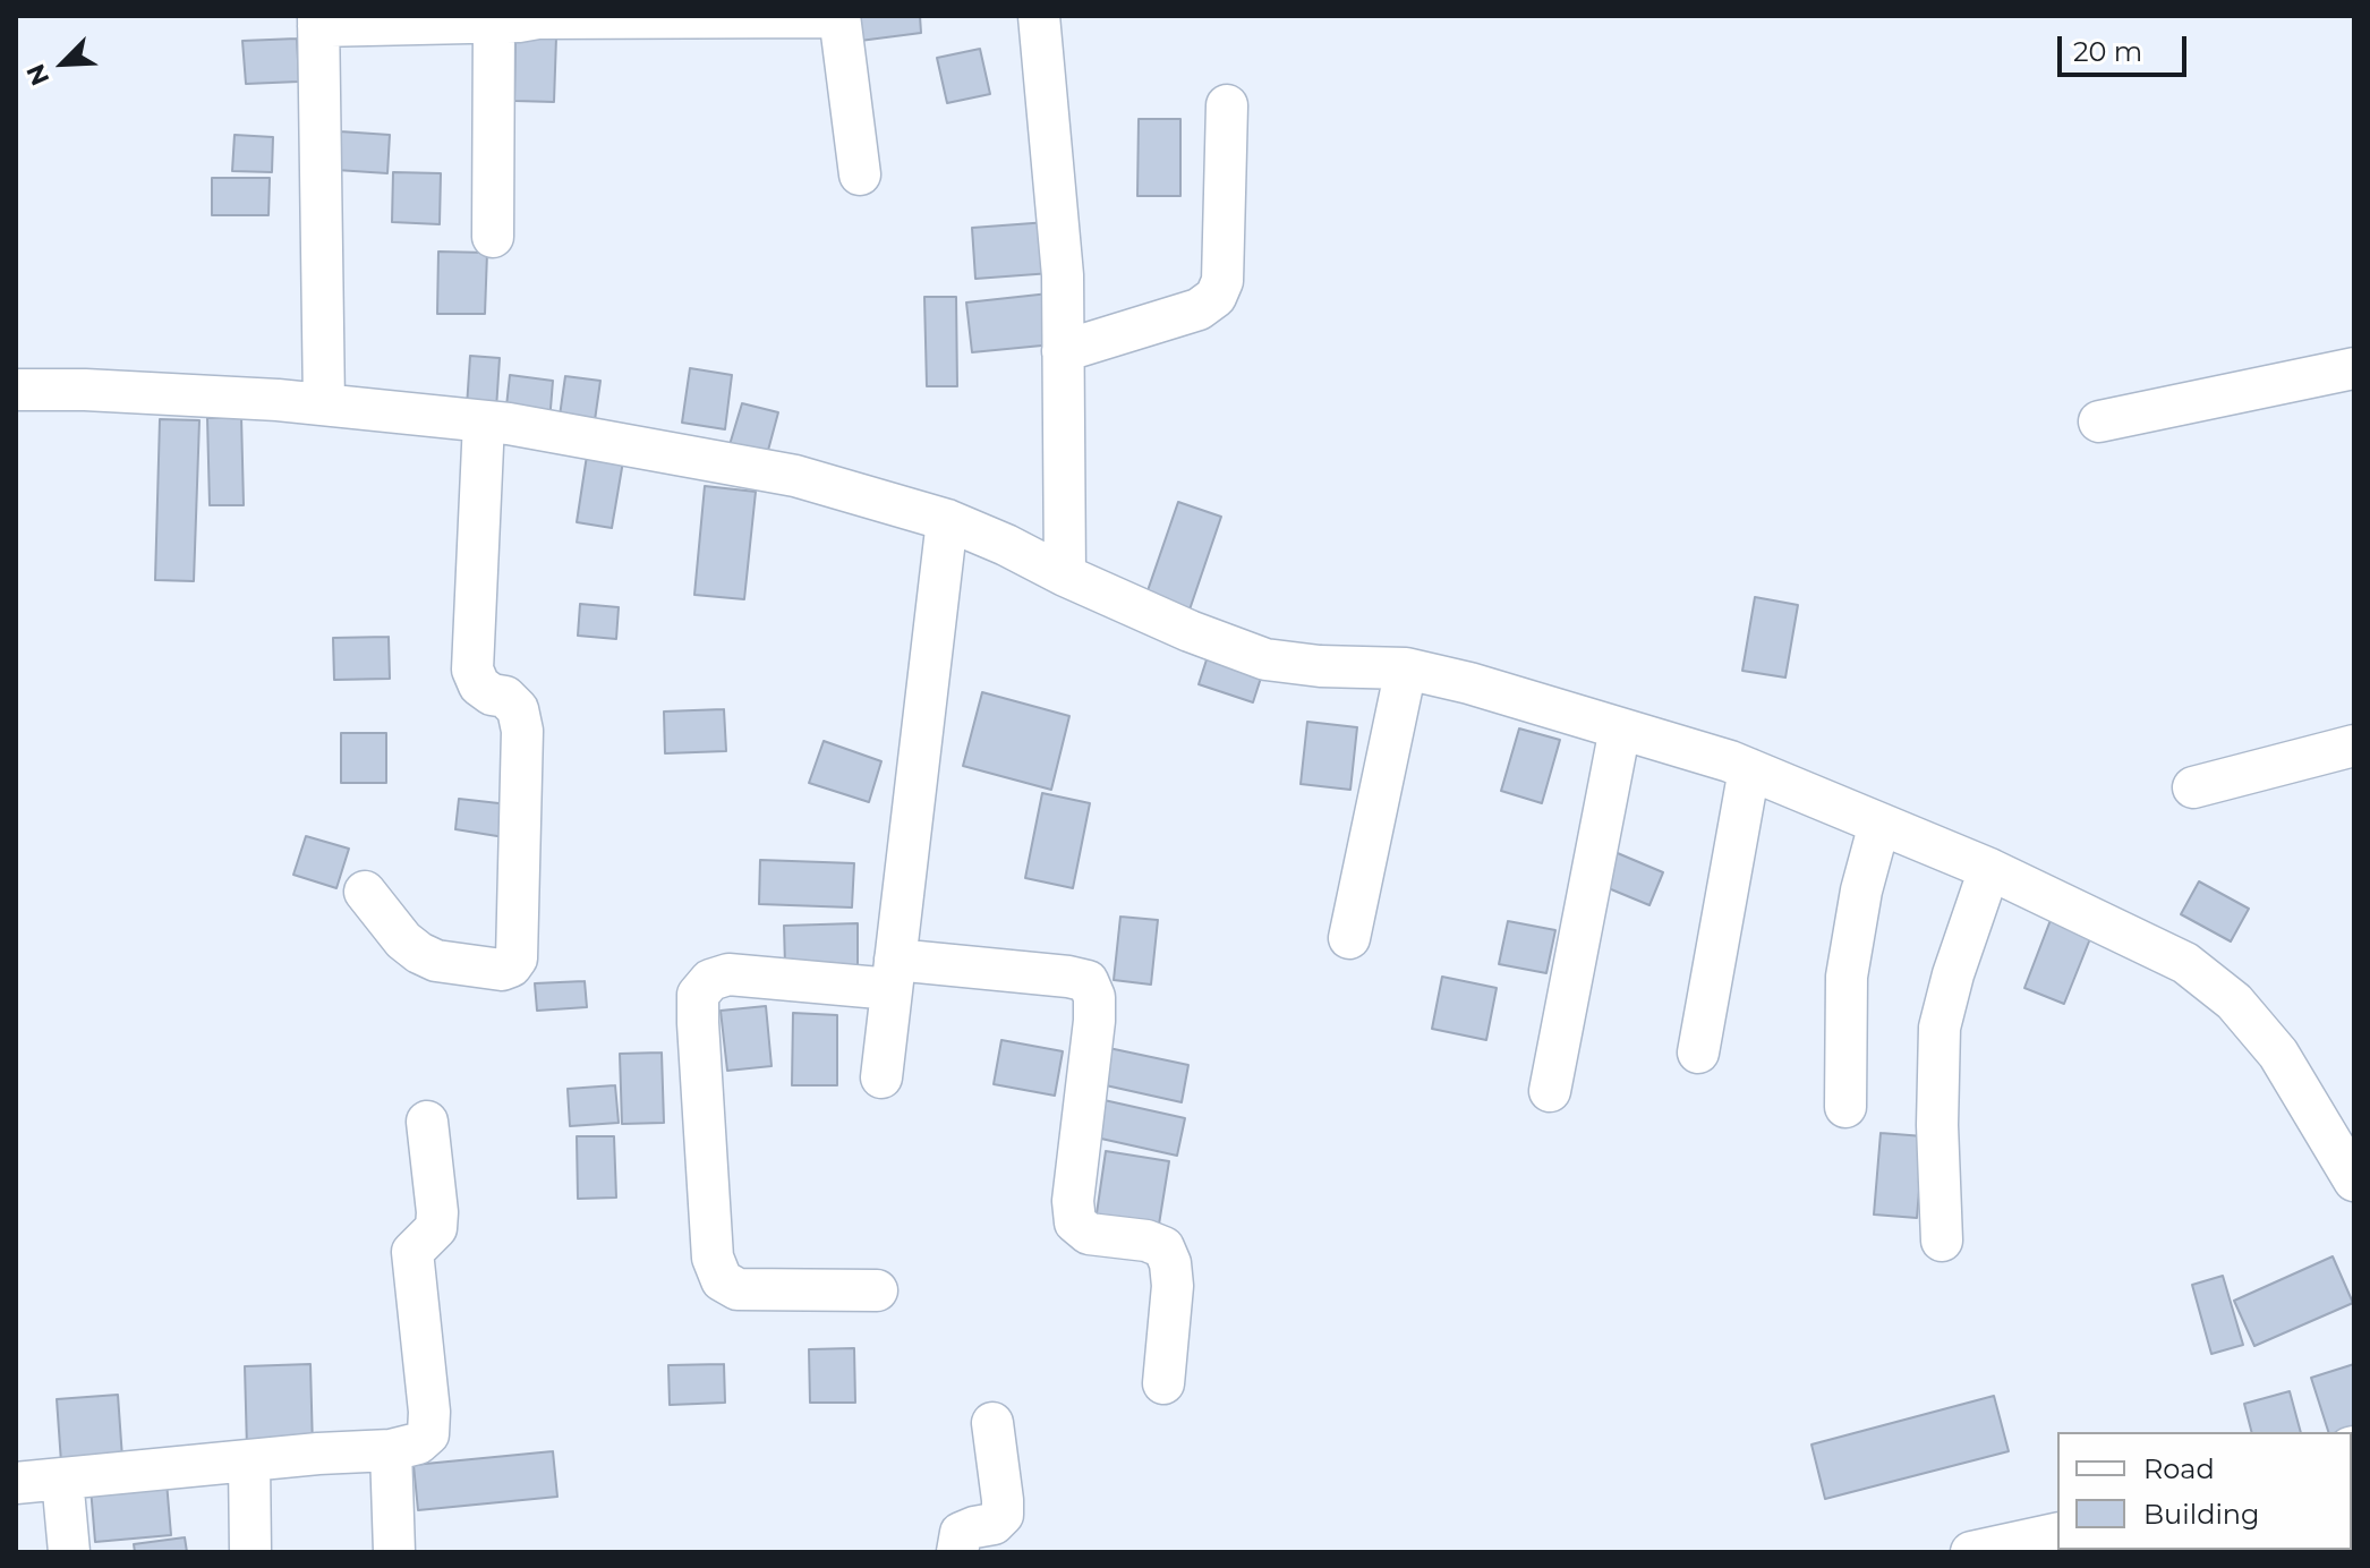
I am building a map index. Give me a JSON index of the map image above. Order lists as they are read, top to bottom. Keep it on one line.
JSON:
{"legend":["Road","Building"],"scale_bar":"20 m","north":"bottom left"}
